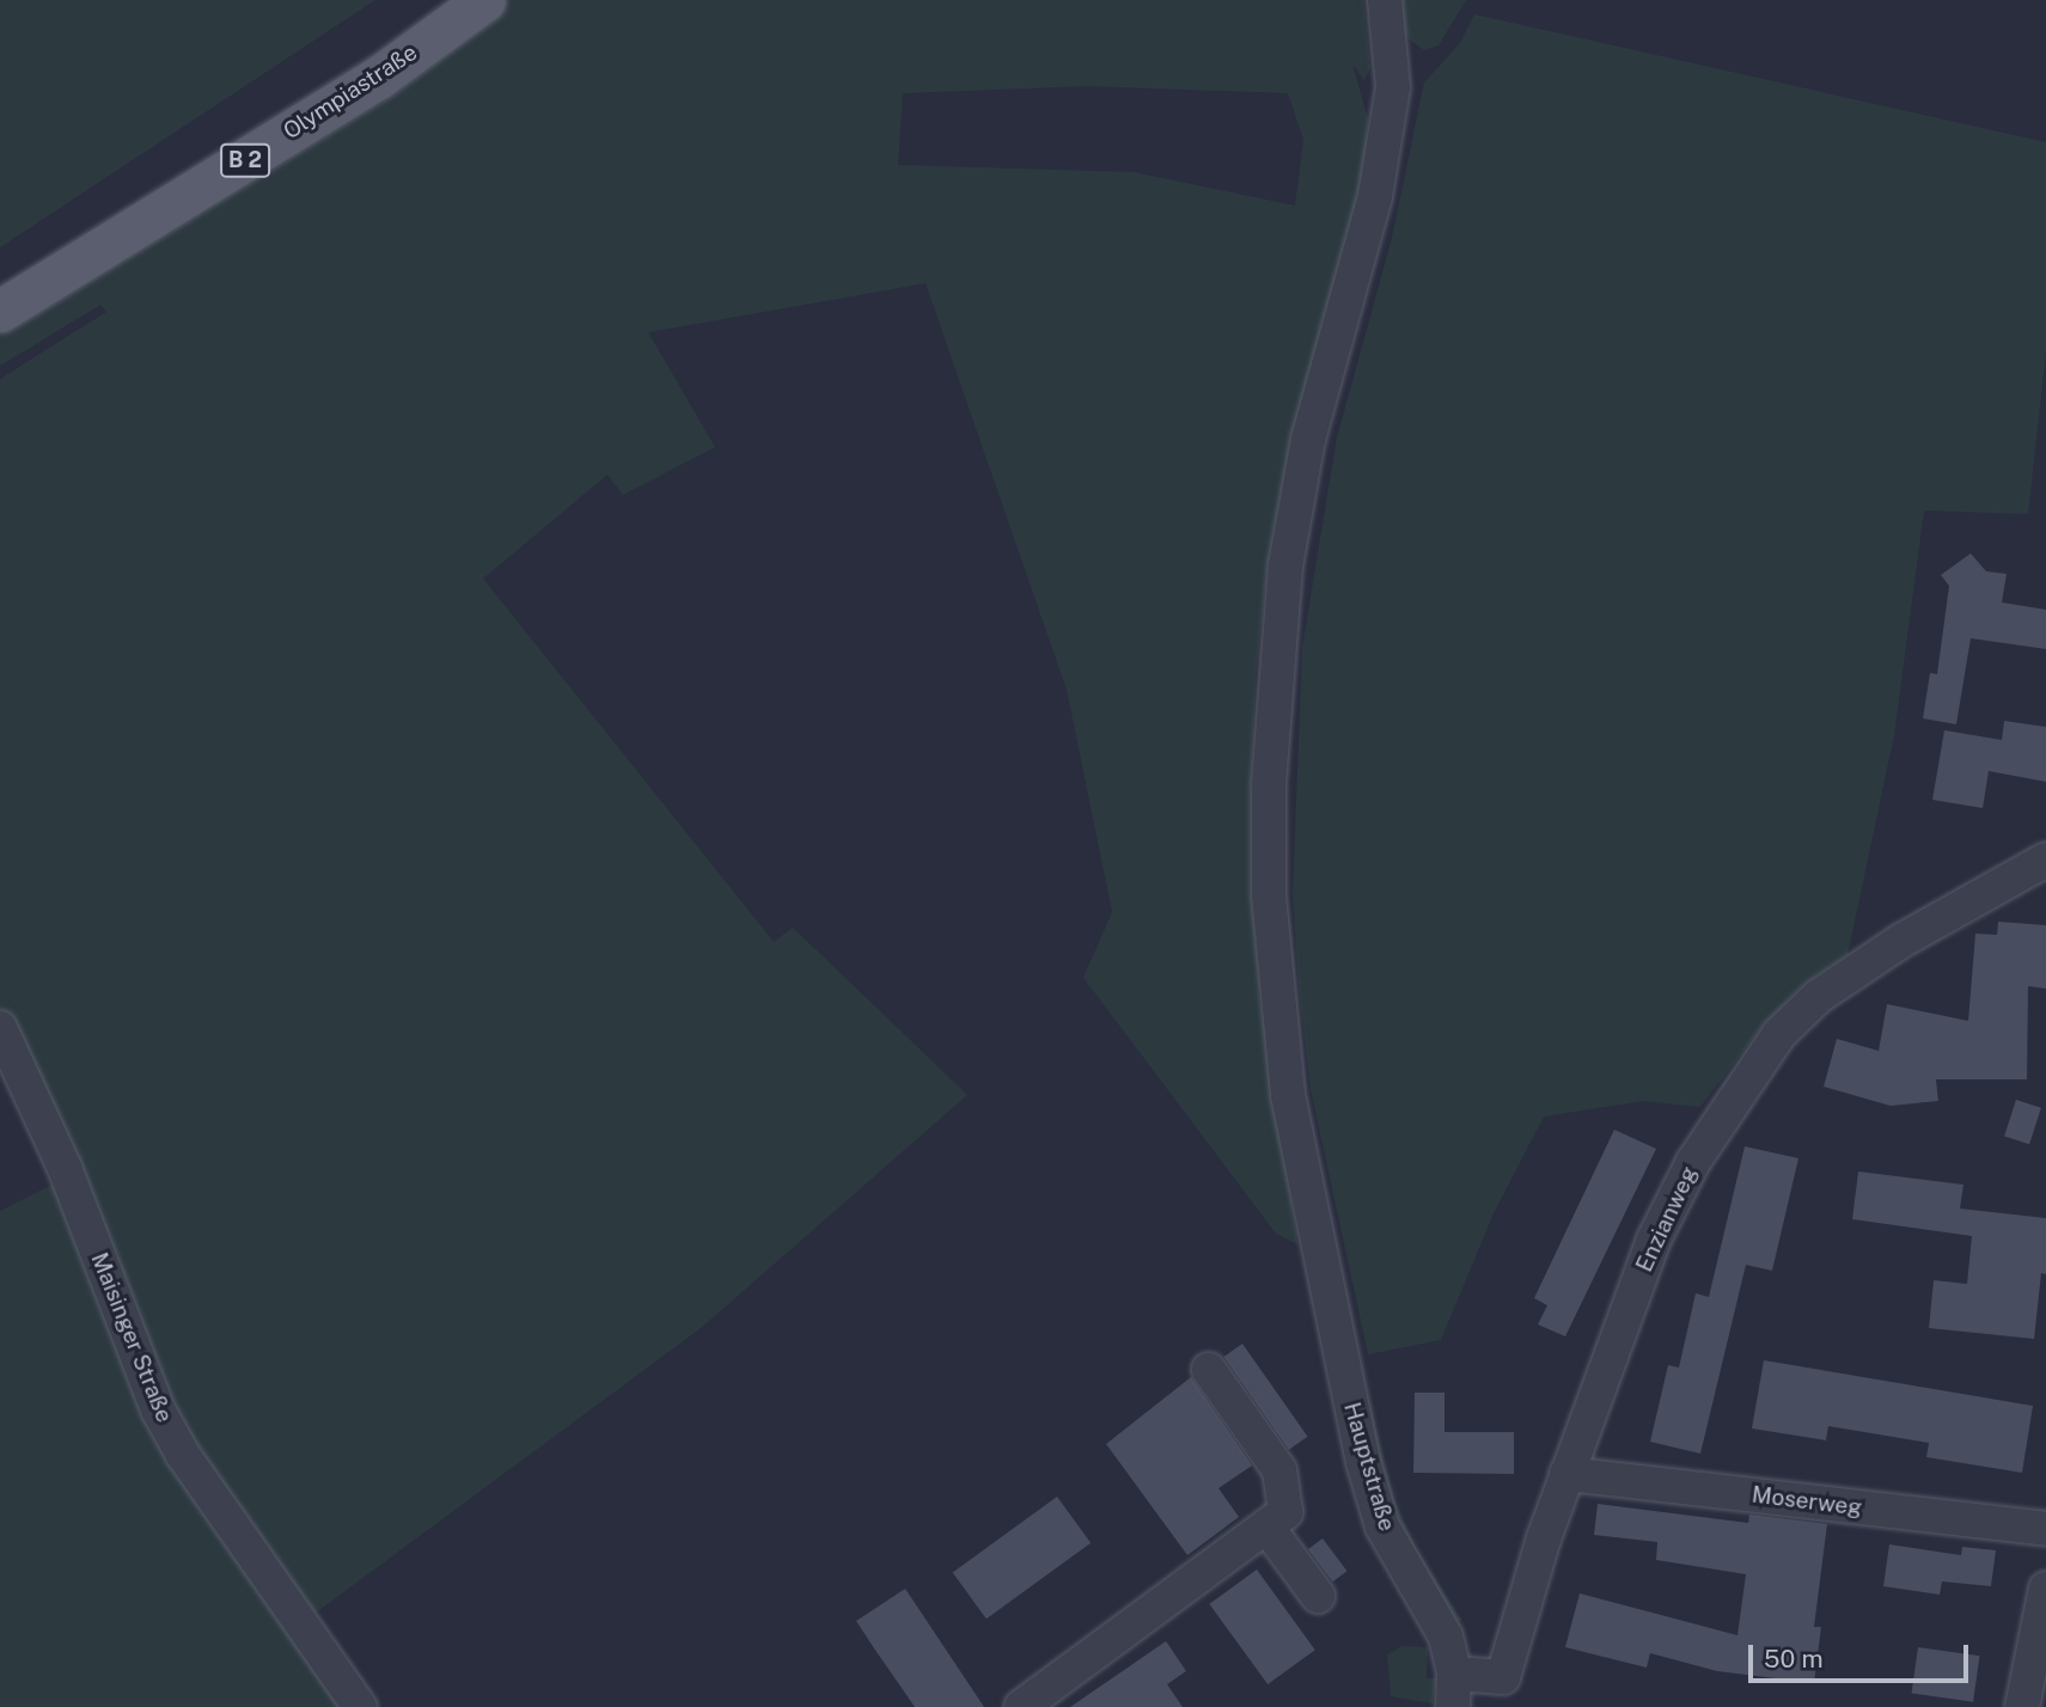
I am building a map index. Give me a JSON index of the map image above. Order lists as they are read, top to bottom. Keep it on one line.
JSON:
{"streets":{"main road":["Olympiastraße","B 2"],"street":["Enzianweg","Maisinger Straße","Hauptstraße","Moserweg"]},"crossings":[["Enzianweg","Hauptstraße"],["Enzianweg","Moserweg"]],"scale_bar":"50 m"}
